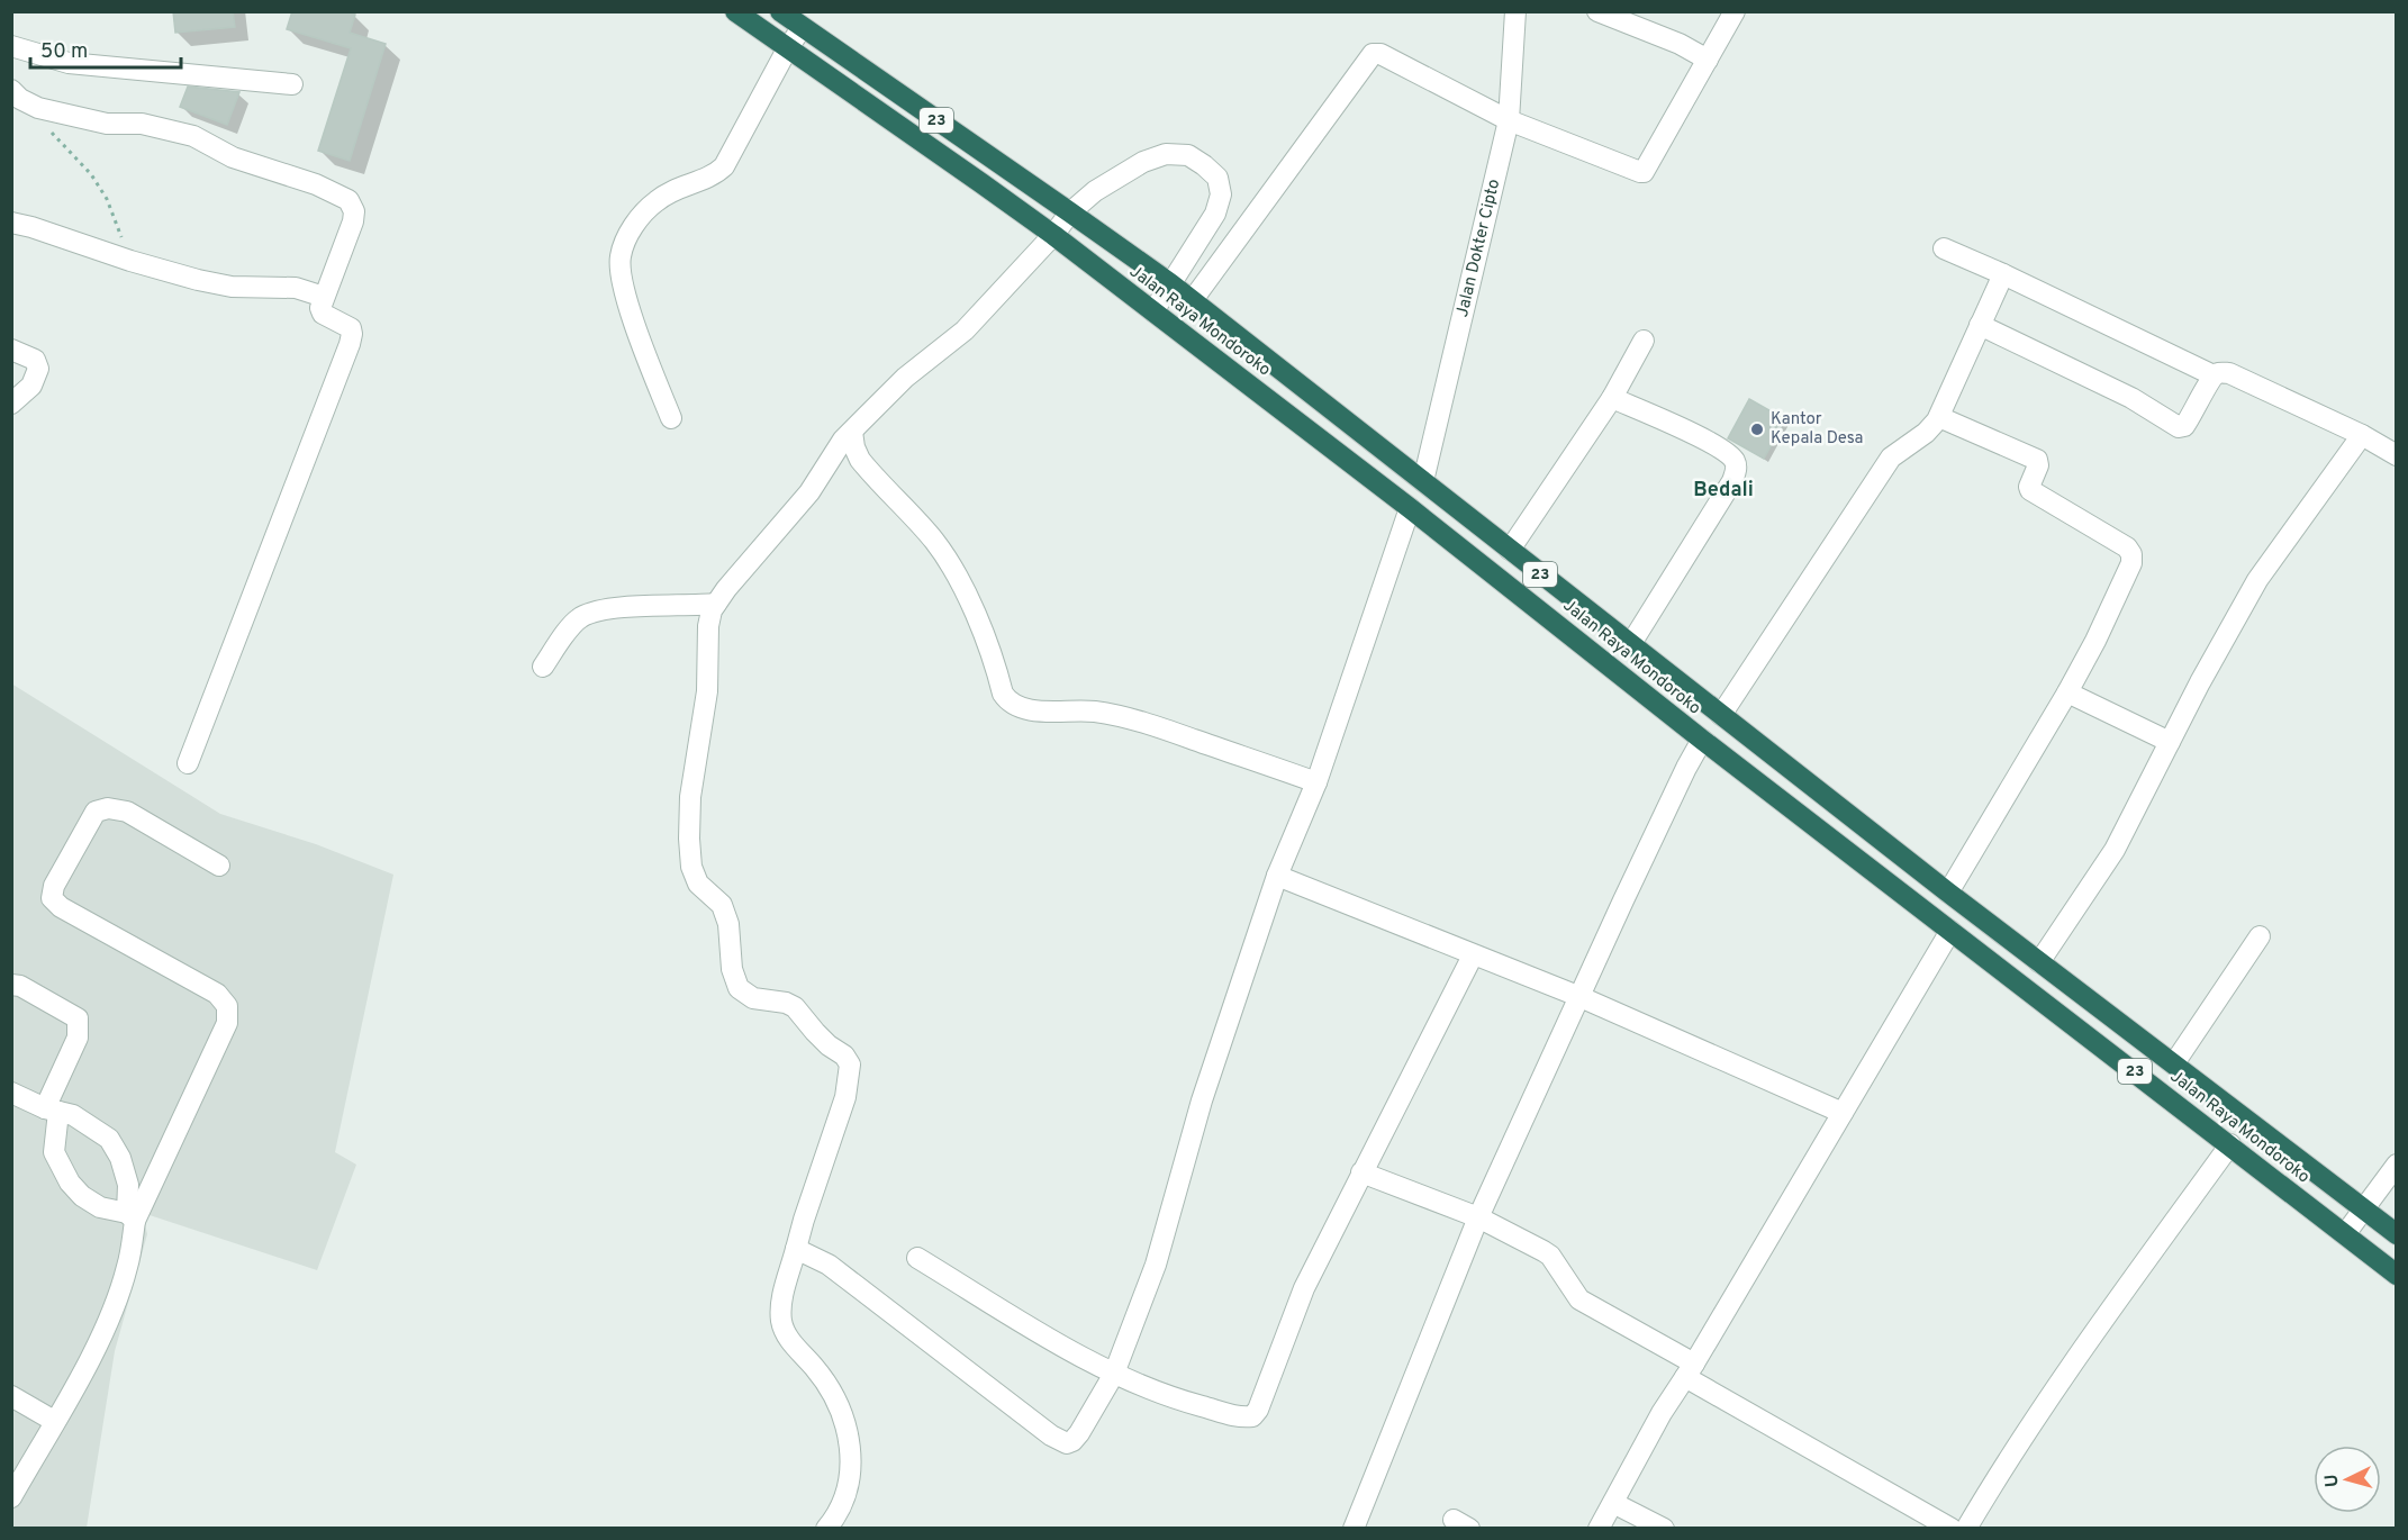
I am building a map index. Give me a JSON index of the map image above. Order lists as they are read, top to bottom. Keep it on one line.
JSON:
{"streets":{"highway":["23","Jalan Raya Mondoroko"],"street":["Jalan Dokter Cipto"]},"crossings":[["Jalan Dokter Cipto","Jalan Raya Mondoroko"]],"districts":["Bedali"],"places":["Kantor Kepala Desa"],"scale_bar":"50 m","north":"left"}
